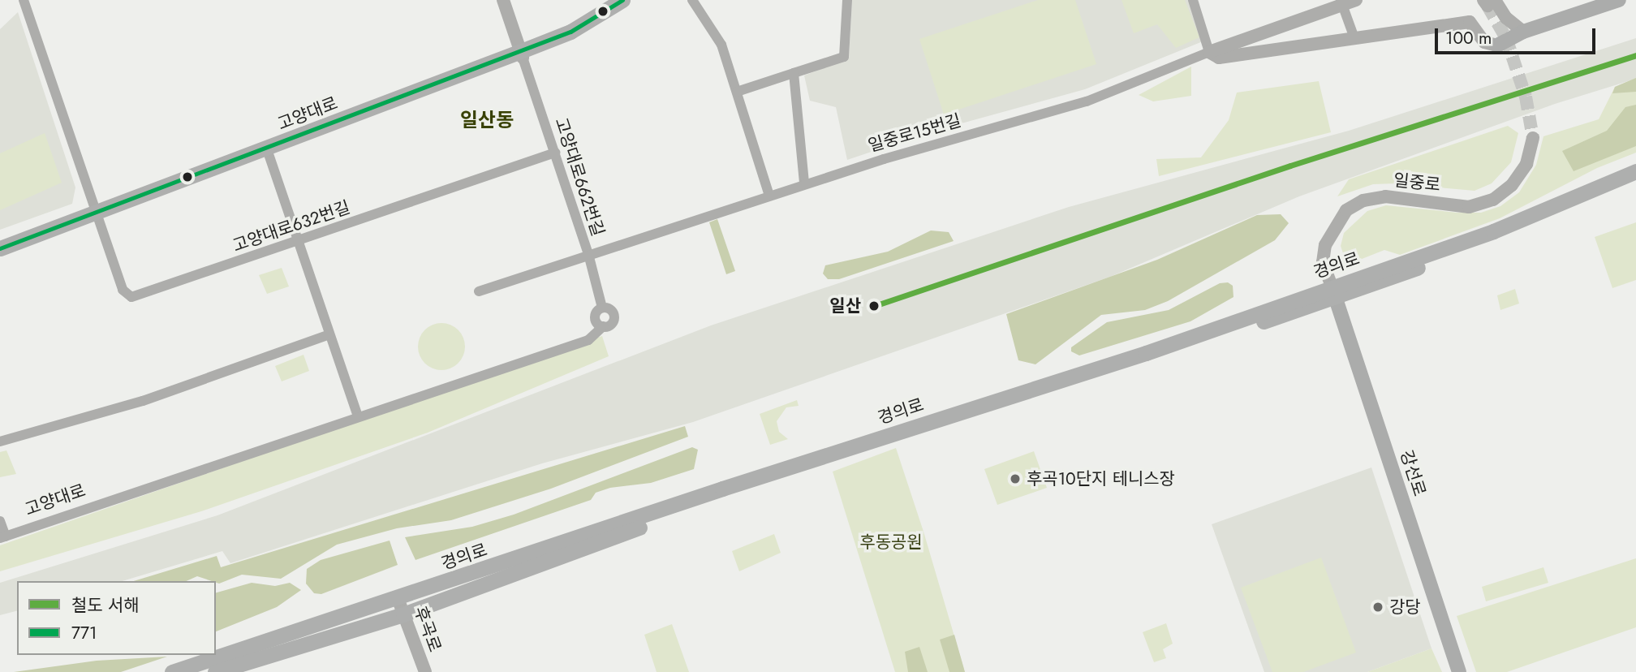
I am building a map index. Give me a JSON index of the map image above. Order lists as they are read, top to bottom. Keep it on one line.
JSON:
{"streets":{"main road":["고양대로","경의로","강선로"],"street":["일중로15번길","고양대로662번길","일중로","고양대로632번길","후곡로"]},"crossings":[["고양대로","고양대로662번길"],["고양대로","고양대로632번길"],["일중로15번길","고양대로662번길"],["고양대로662번길","고양대로632번길"],["일중로","경의로"],["일중로","강선로"],["경의로","강선로"],["경의로","후곡로"]],"districts":["일산동"],"parks":["후동공원"],"places":["일산","후곡10단지 테니스장","강당"],"lines":["transit line 771","rail line 서해"],"legend":["철도 서해","771"],"scale_bar":"100 m"}
